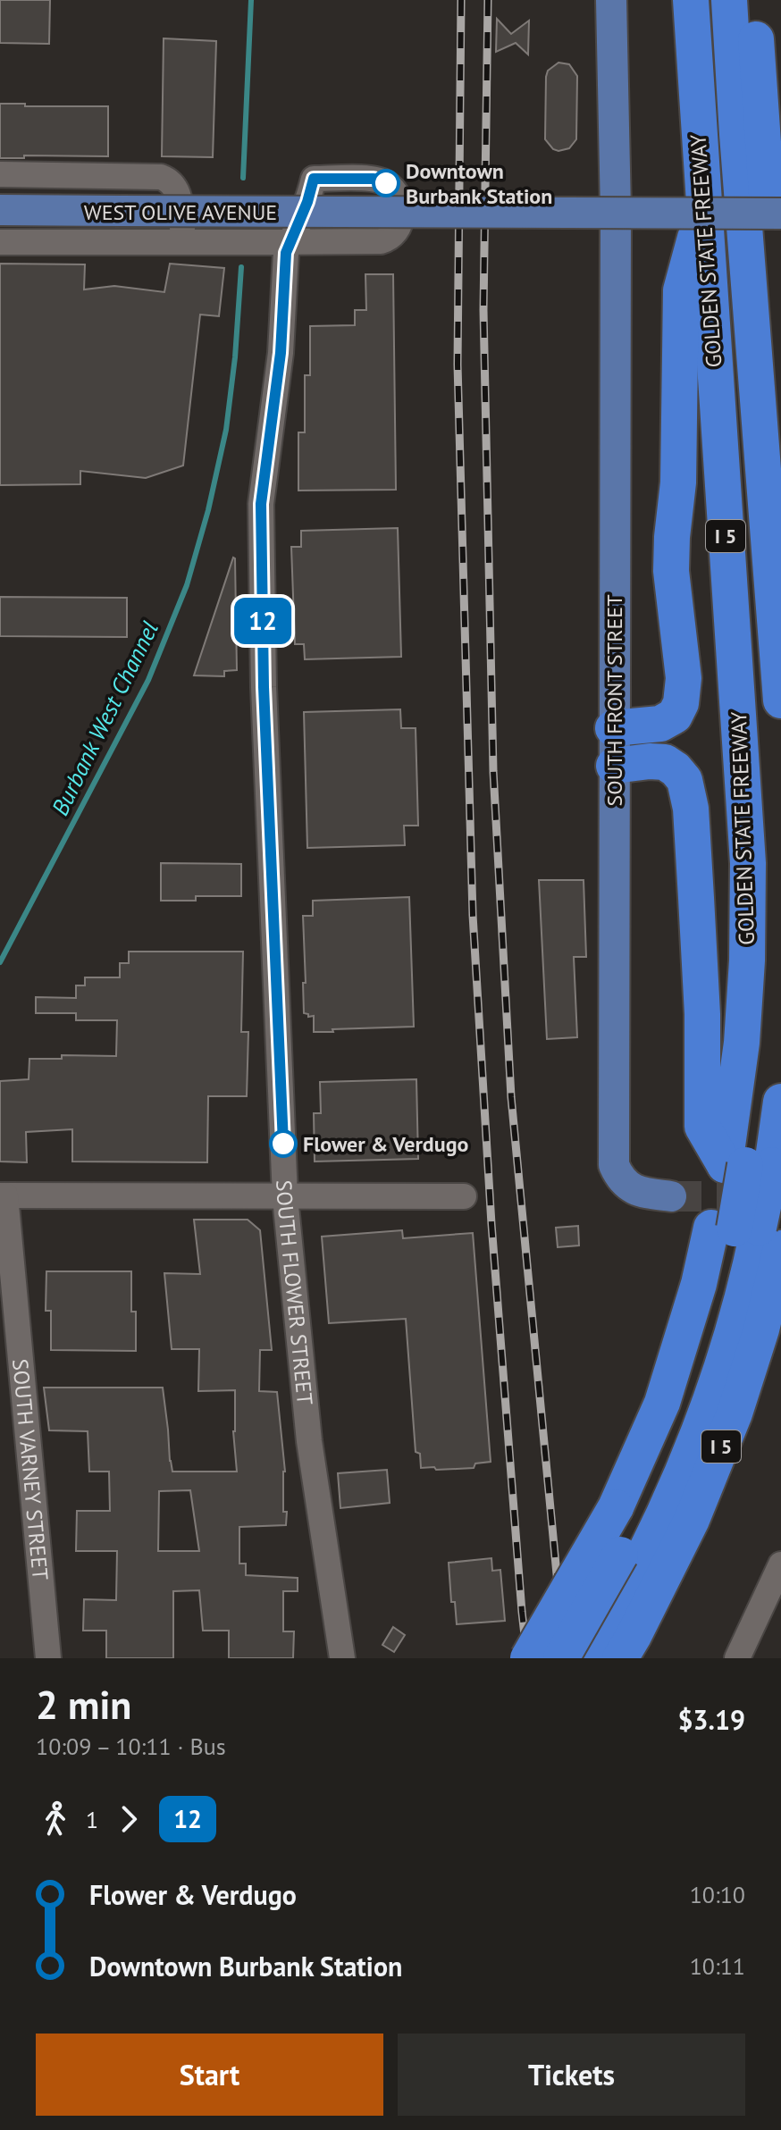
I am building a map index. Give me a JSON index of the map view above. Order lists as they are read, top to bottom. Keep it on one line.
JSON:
{"streets":{"highway":["GOLDEN STATE FREEWAY","I 5"],"main road":["WEST OLIVE AVENUE","SOUTH FRONT STREET"],"street":["SOUTH FLOWER STREET","SOUTH VARNEY STREET"]},"crossings":[["WEST OLIVE AVENUE","SOUTH FRONT STREET"]],"water":["Burbank West Channel"],"places":["Downtown Burbank Station","Flower & Verdugo"],"lines":["bus line 12"],"page":{"on_map":"12","heading":["2 min","10:09 – 10:11 · Bus","$3.19"],"legs":["1","12"],"list":[{"name":"Flower & Verdugo","value":"10:10"},{"name":"Downtown Burbank Station","value":"10:11"}],"buttons":["Start","Tickets"]}}
